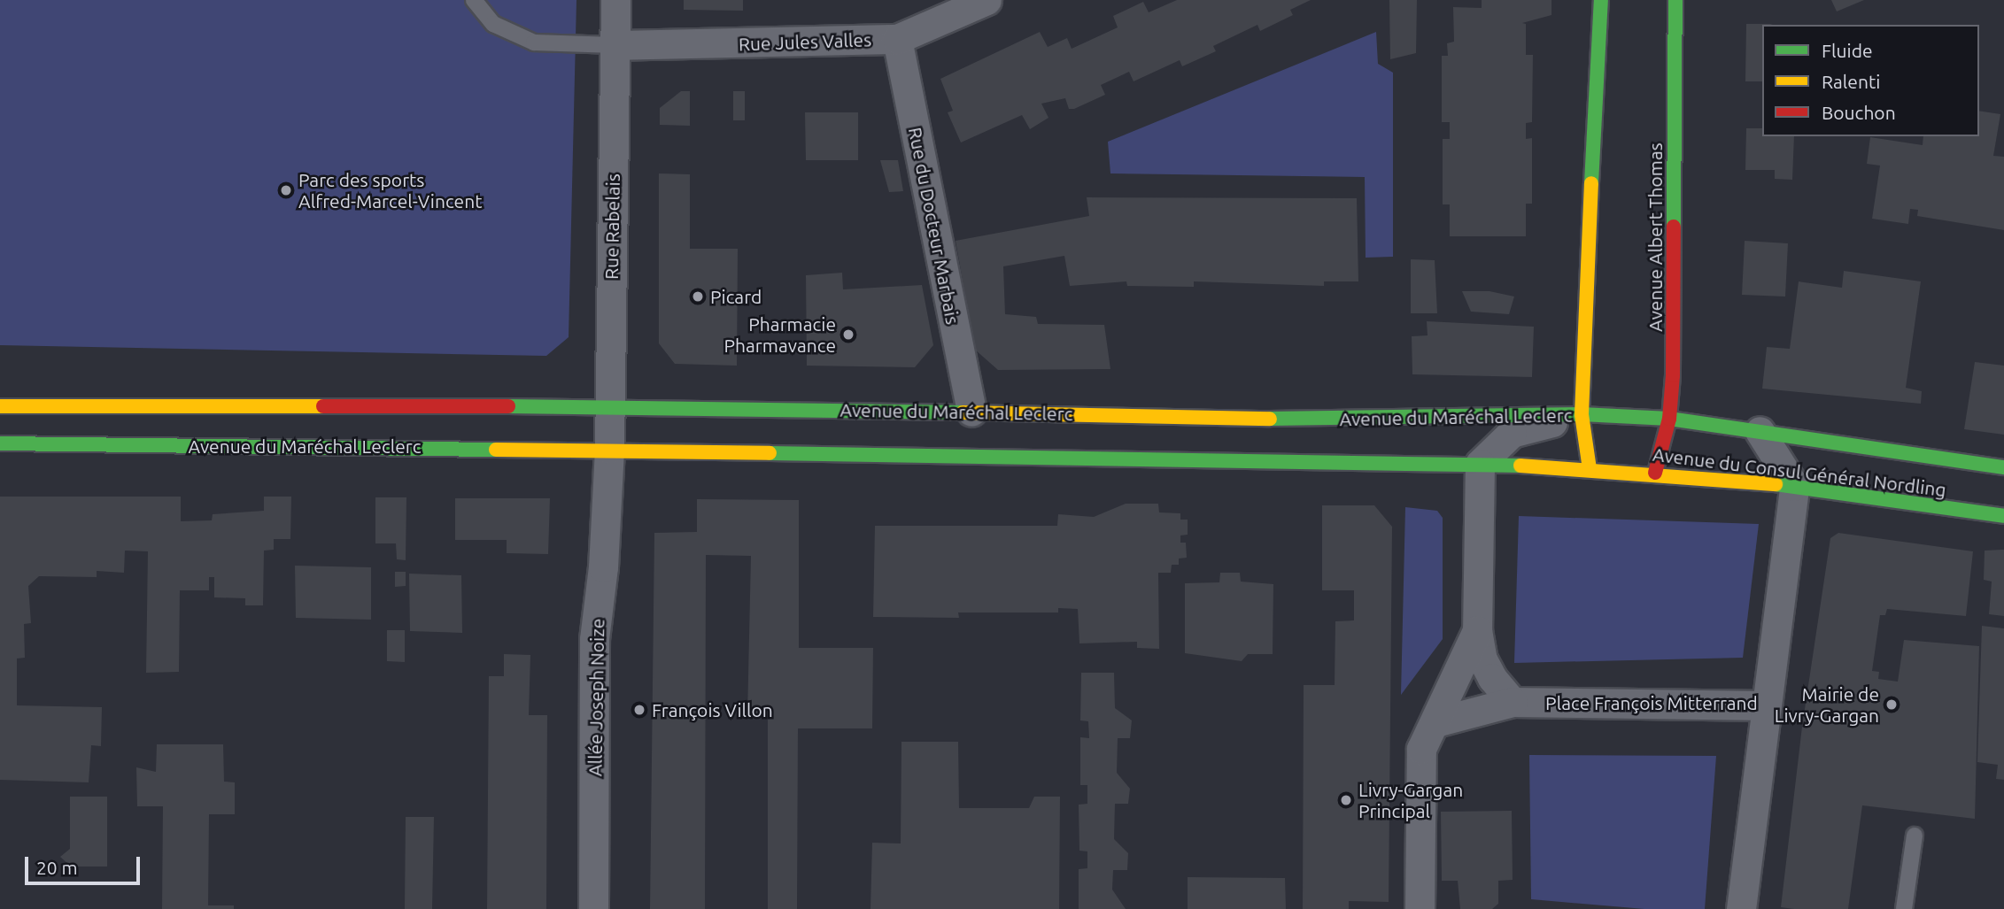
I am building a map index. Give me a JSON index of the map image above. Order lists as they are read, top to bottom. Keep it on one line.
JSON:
{"streets":{"main road":["Avenue Albert Thomas","Avenue du Maréchal Leclerc","Avenue du Consul Général Nordling"],"street":["Rue Jules Valles","Rue du Docteur Marbais","Rue Rabelais","Allée Joseph Noize","Place François Mitterrand"]},"crossings":[["Rue Jules Valles","Rue du Docteur Marbais"],["Rue Jules Valles","Rue Rabelais"],["Rue du Docteur Marbais","Avenue du Maréchal Leclerc"],["Rue Rabelais","Avenue du Maréchal Leclerc"],["Avenue Albert Thomas","Avenue du Consul Général Nordling"],["Avenue du Maréchal Leclerc","Avenue du Consul Général Nordling"],["Avenue du Maréchal Leclerc","Allée Joseph Noize"],["Avenue du Consul Général Nordling","Place François Mitterrand"]],"places":["Parc des sports Alfred-Marcel-Vincent","Picard","Pharmacie Pharmavance","Mairie de Livry-Gargan","François Villon","Livry-Gargan Principal"],"legend":["Fluide","Ralenti","Bouchon"],"scale_bar":"20 m"}
